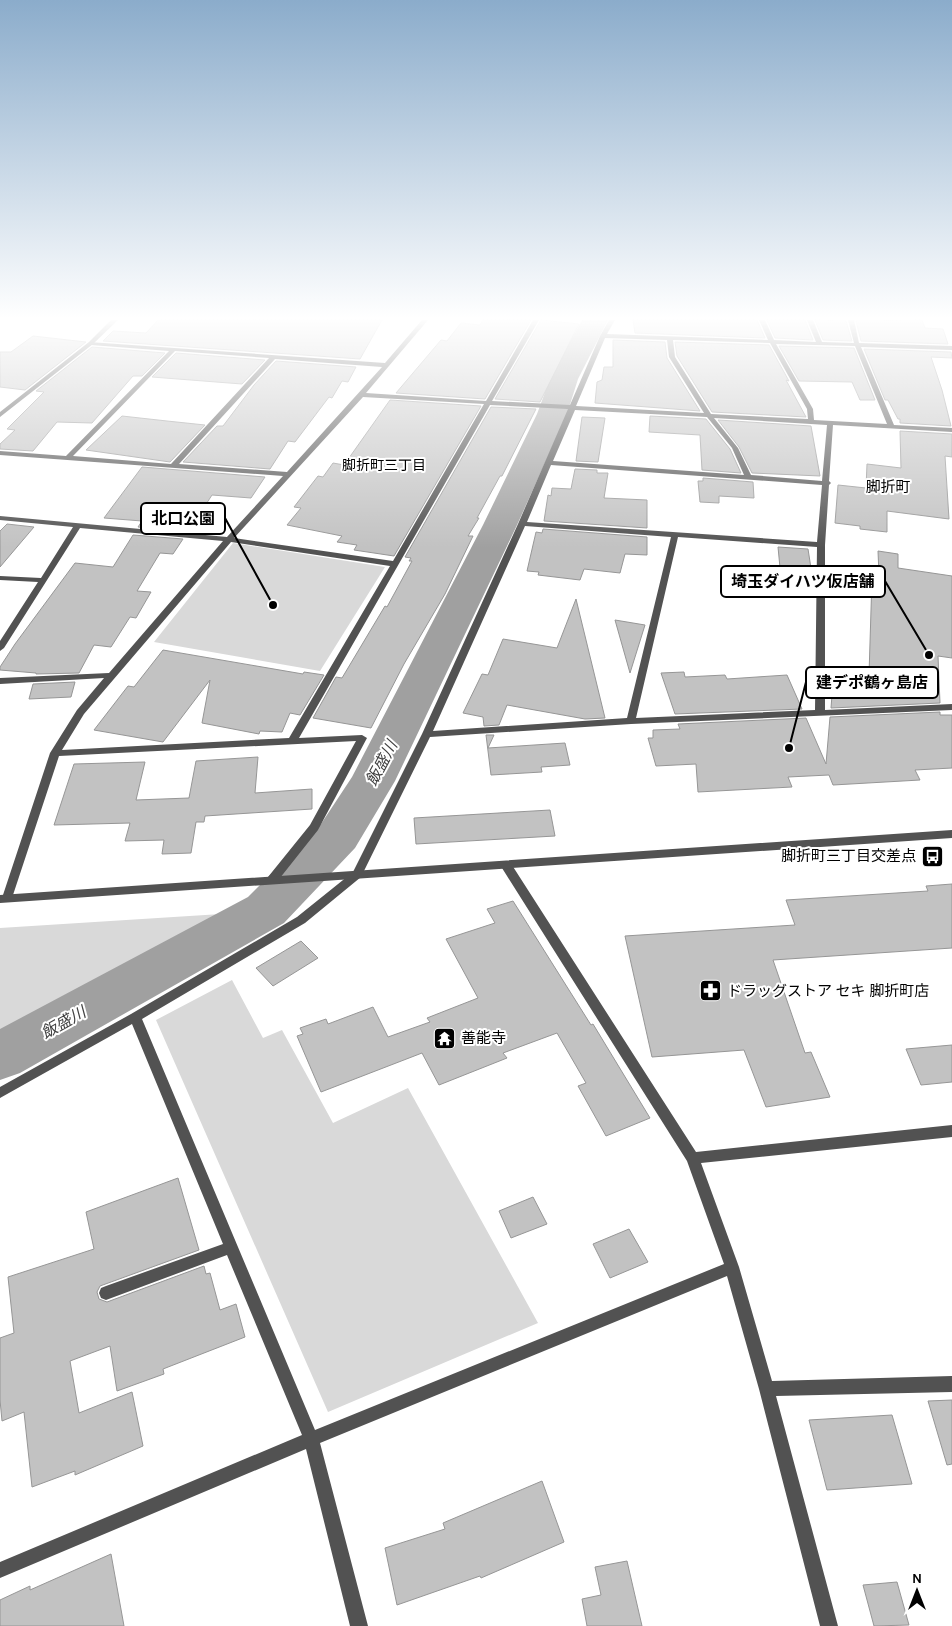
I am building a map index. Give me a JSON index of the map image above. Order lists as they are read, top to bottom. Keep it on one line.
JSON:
{"districts":["脚折町三丁目","脚折町"],"water":["飯盛川"],"places":{"other":["北口公園","埼玉ダイハツ仮店舗","建デポ鶴ヶ島店"],"bus stop":["脚折町三丁目交差点"],"pharmacy":["ドラッグストア セキ 脚折町店"],"temple":["善能寺"]},"north":"top"}
